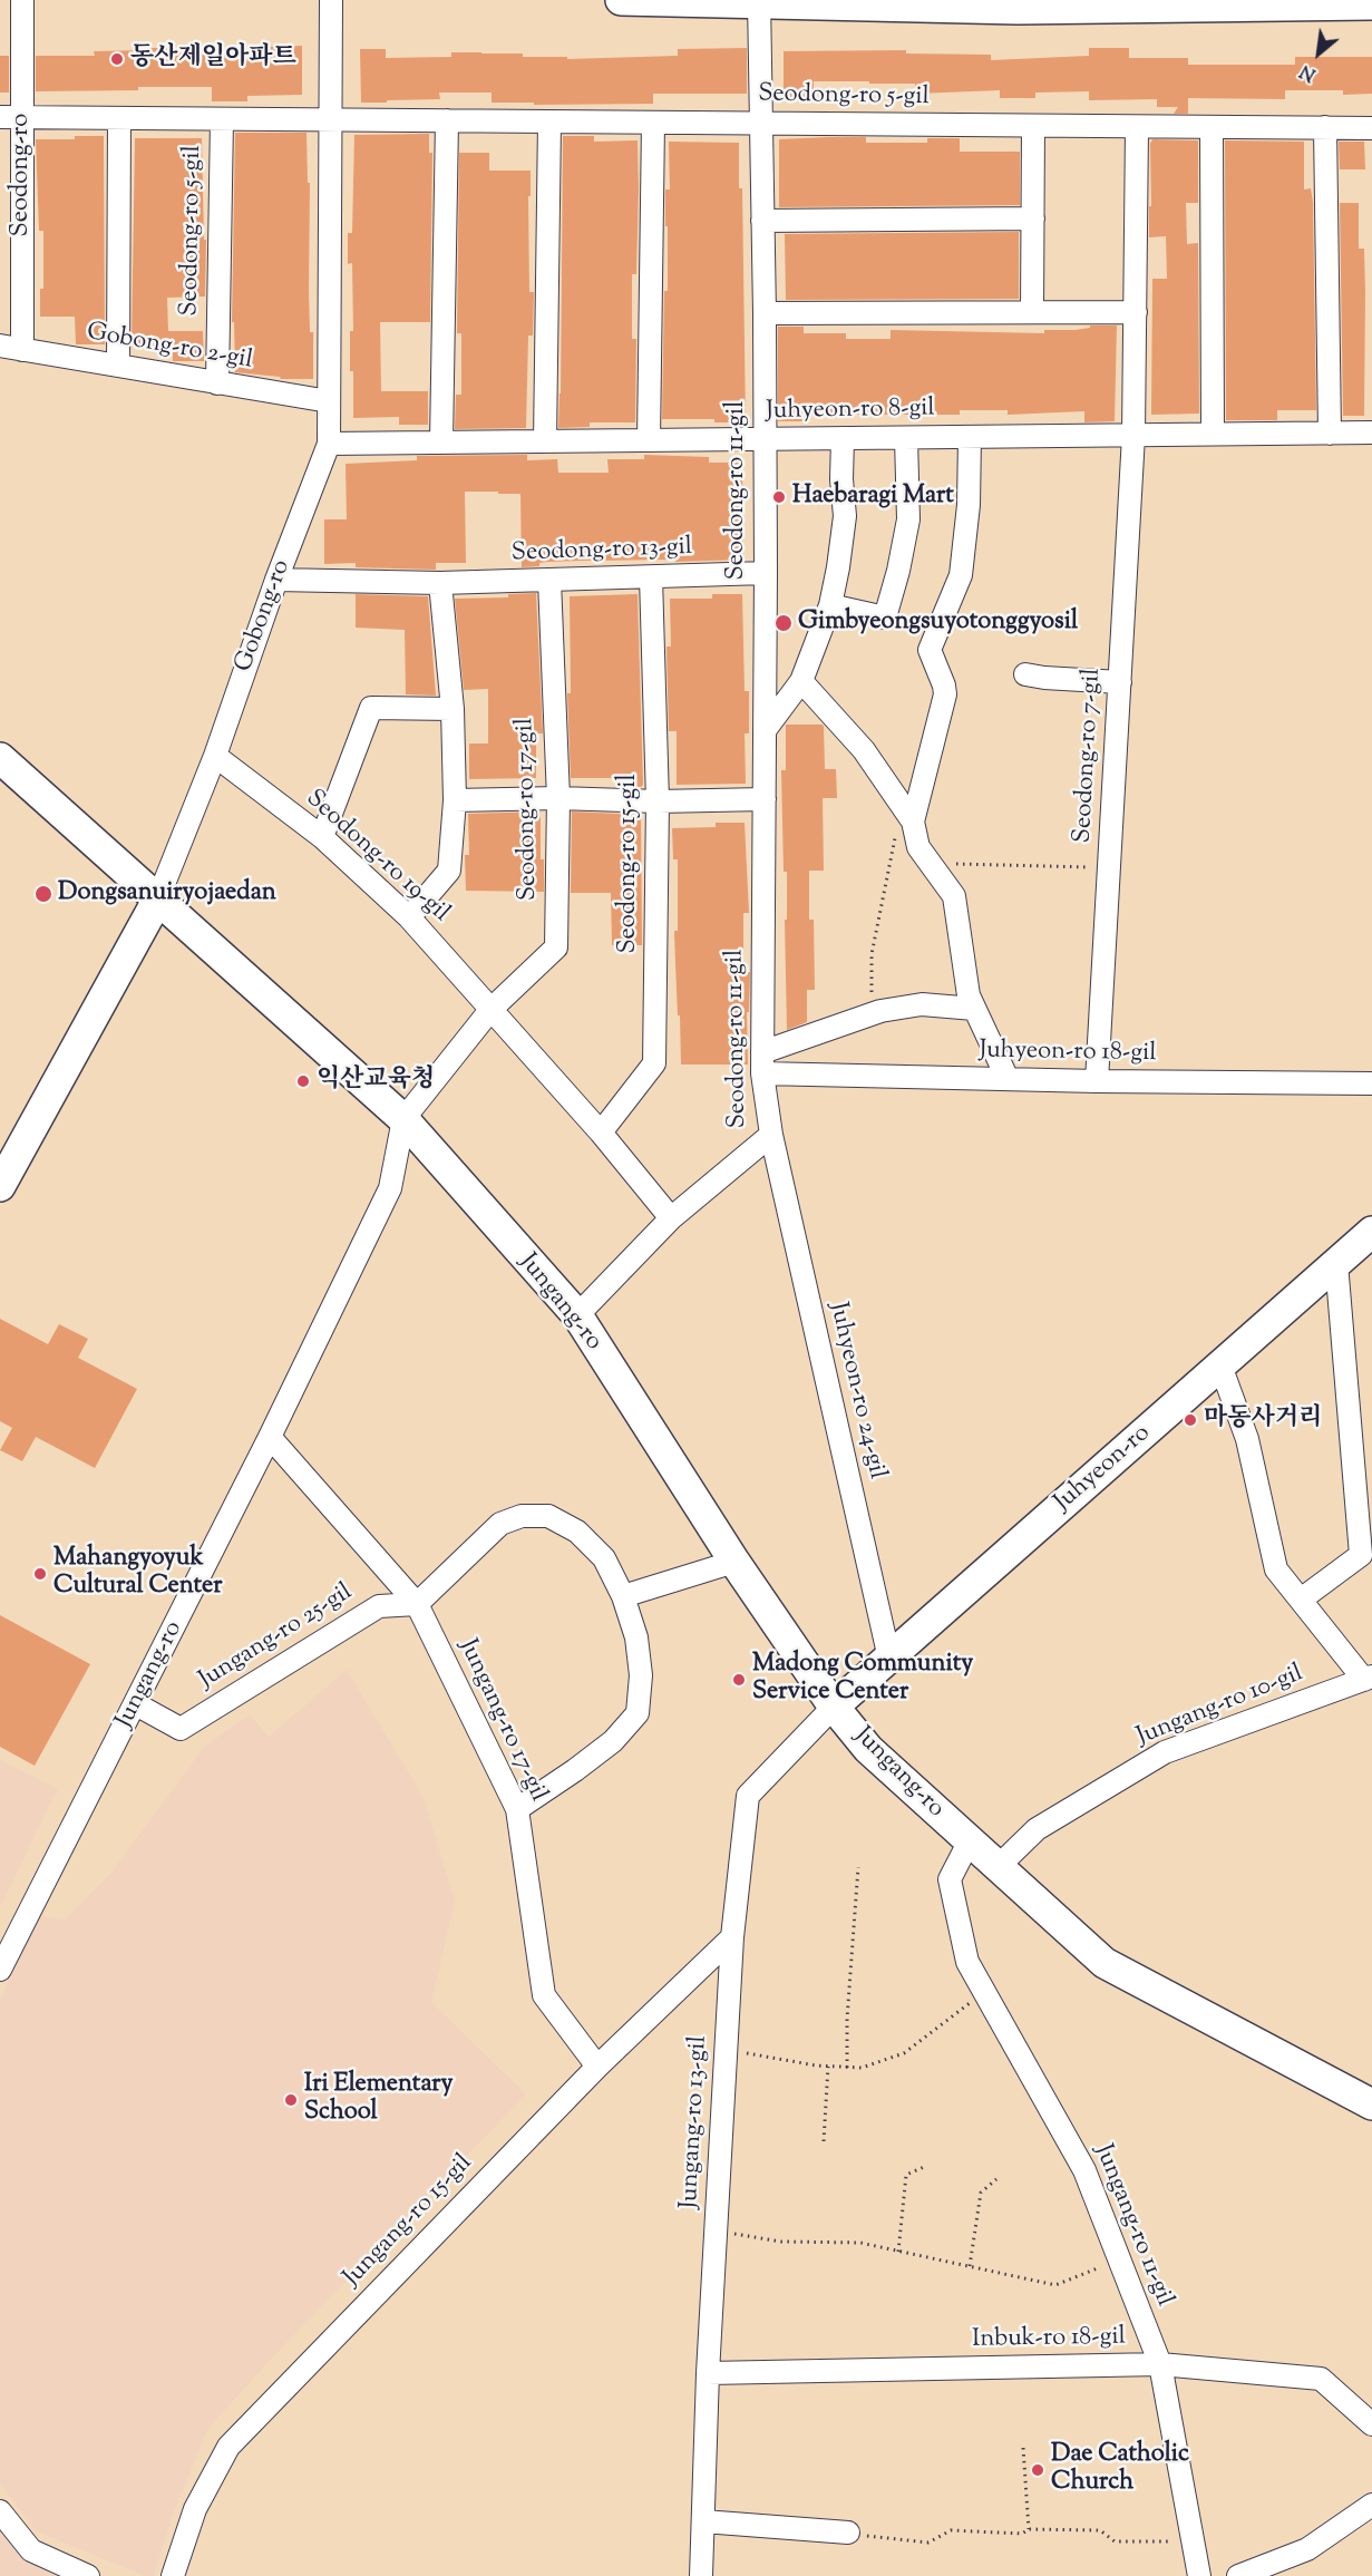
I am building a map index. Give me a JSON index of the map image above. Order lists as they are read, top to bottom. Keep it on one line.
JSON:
{"streets":{"street":["Seodong-ro 5-gil","Seodong-ro","Gobong-ro 2-gil","Juhyeon-ro 8-gil","Seodong-ro 11-gil","Seodong-ro 13-gil","Gobong-ro","Seodong-ro 7-gil","Seodong-ro 17-gil","Seodong-ro 19-gil","Seodong-ro 15-gil","Juhyeon-ro 18-gil","Jungang-ro","Juhyeon-ro 24-gil","Juhyeon-ro","Jungang-ro 25-gil","Jungang-ro 10-gil","Jungang-ro 17-gil","Jungang-ro 13-gil","Jungang-ro 15-gil","Jungang-ro 11-gil","Inbuk-ro 18-gil"]},"crossings":[["Seodong-ro 5-gil","Seodong-ro"],["Seodong-ro 5-gil","Gobong-ro 2-gil"],["Seodong-ro 5-gil","Seodong-ro 11-gil"],["Seodong-ro 5-gil","Gobong-ro"],["Seodong-ro 5-gil","Seodong-ro 7-gil"],["Seodong-ro","Gobong-ro 2-gil"],["Gobong-ro 2-gil","Gobong-ro"],["Juhyeon-ro 8-gil","Seodong-ro 11-gil"],["Juhyeon-ro 8-gil","Gobong-ro"],["Juhyeon-ro 8-gil","Seodong-ro 7-gil"],["Seodong-ro 11-gil","Seodong-ro 13-gil"],["Seodong-ro 11-gil","Seodong-ro 19-gil"],["Seodong-ro 11-gil","Juhyeon-ro 18-gil"],["Seodong-ro 11-gil","Jungang-ro"],["Seodong-ro 11-gil","Juhyeon-ro 24-gil"],["Seodong-ro 13-gil","Gobong-ro"],["Seodong-ro 13-gil","Seodong-ro 17-gil"],["Seodong-ro 13-gil","Seodong-ro 15-gil"],["Gobong-ro","Seodong-ro 19-gil"],["Gobong-ro","Jungang-ro"],["Seodong-ro 7-gil","Juhyeon-ro 18-gil"],["Seodong-ro 17-gil","Seodong-ro 19-gil"],["Seodong-ro 19-gil","Seodong-ro 15-gil"],["Jungang-ro","Juhyeon-ro"],["Jungang-ro","Jungang-ro 25-gil"],["Jungang-ro","Jungang-ro 10-gil"],["Jungang-ro","Jungang-ro 17-gil"],["Jungang-ro","Jungang-ro 13-gil"],["Jungang-ro","Jungang-ro 11-gil"],["Juhyeon-ro 24-gil","Juhyeon-ro"],["Juhyeon-ro","Jungang-ro 13-gil"],["Jungang-ro 25-gil","Jungang-ro 17-gil"],["Jungang-ro 17-gil","Jungang-ro 15-gil"],["Jungang-ro 13-gil","Jungang-ro 15-gil"],["Jungang-ro 13-gil","Inbuk-ro 18-gil"],["Jungang-ro 11-gil","Inbuk-ro 18-gil"]],"places":["동산제일아파트","Haebaragi Mart","Gimbyeongsuyotonggyosil","Dongsanuiryojaedan","익산교육청","마동사거리","Mahangyoyuk Cultural Center","Madong Community Service Center","Iri Elementary School","Dae Catholic Church"],"north":"bottom left"}
